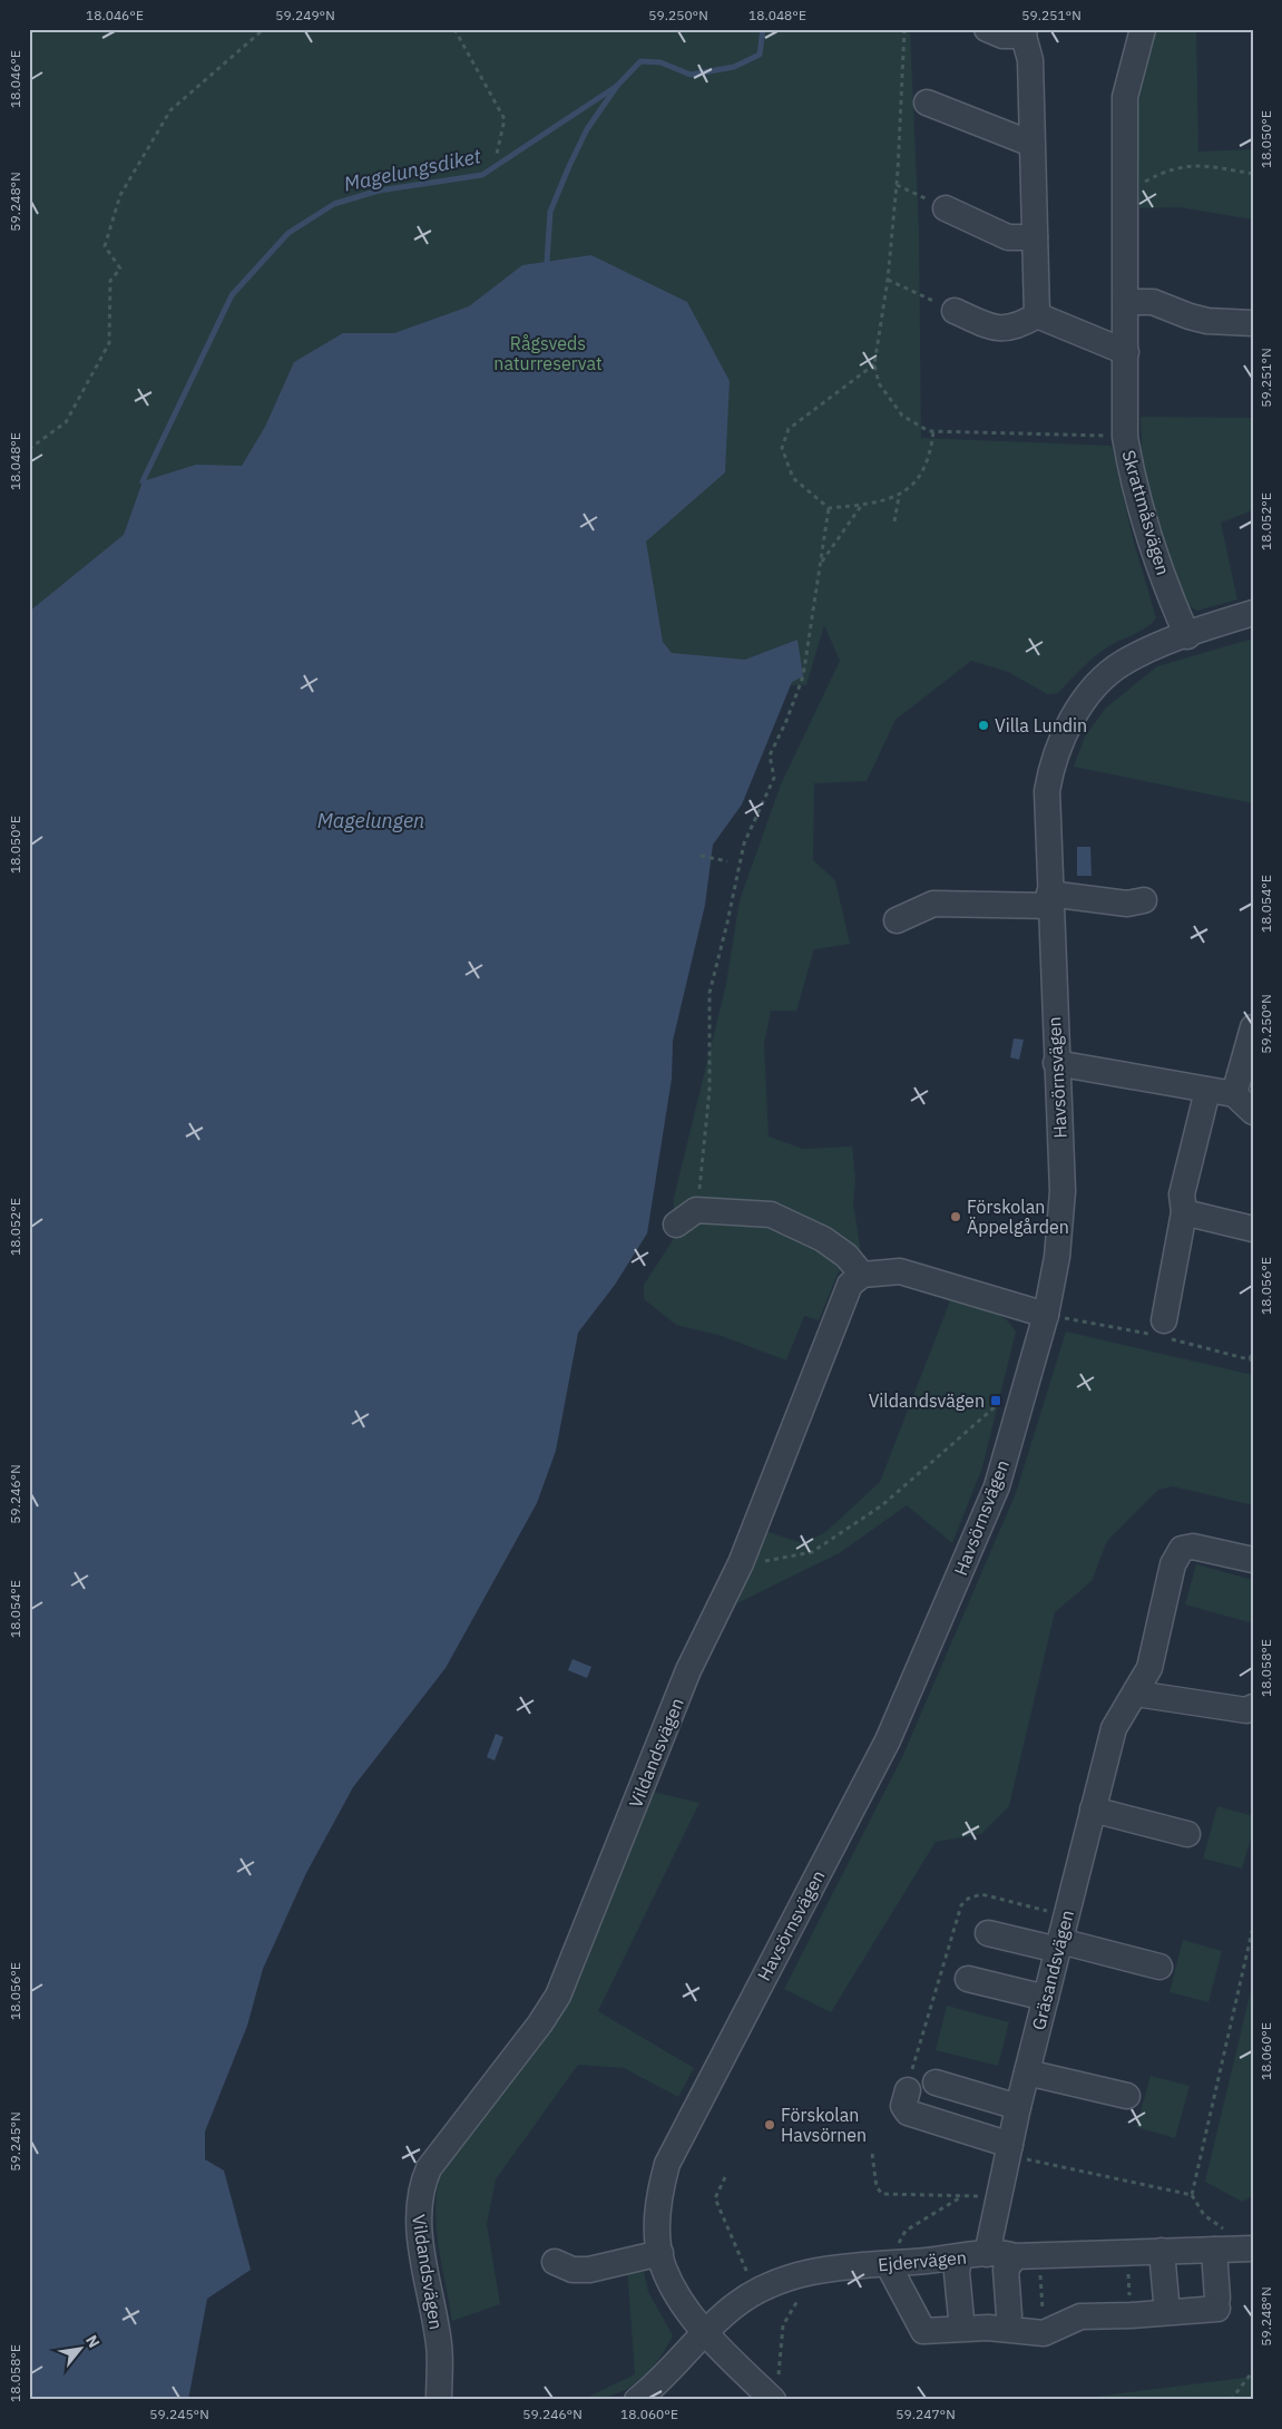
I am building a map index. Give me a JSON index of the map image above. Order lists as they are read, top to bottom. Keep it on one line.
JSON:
{"streets":{"street":["Skrattmåsvägen","Havsörnsvägen","Vildandsvägen","Gräsandsvägen","Ejdervägen"]},"crossings":[["Skrattmåsvägen","Havsörnsvägen"],["Havsörnsvägen","Ejdervägen"],["Gräsandsvägen","Ejdervägen"]],"water":["Magelungsdiket","Magelungen"],"parks":["Rågsveds naturreservat"],"places":{"other":["Villa Lundin","Förskolan Äppelgården","Förskolan Havsörnen"],"transit":["Vildandsvägen"]},"north":"top right","coordinates":["18.046°E","59.249°N","59.250°N","18.048°E","59.251°N","18.050°E","59.248°N","18.052°E","18.054°E","18.056°E","59.246°N","18.058°E","18.060°E","59.245°N","59.247°N"]}
